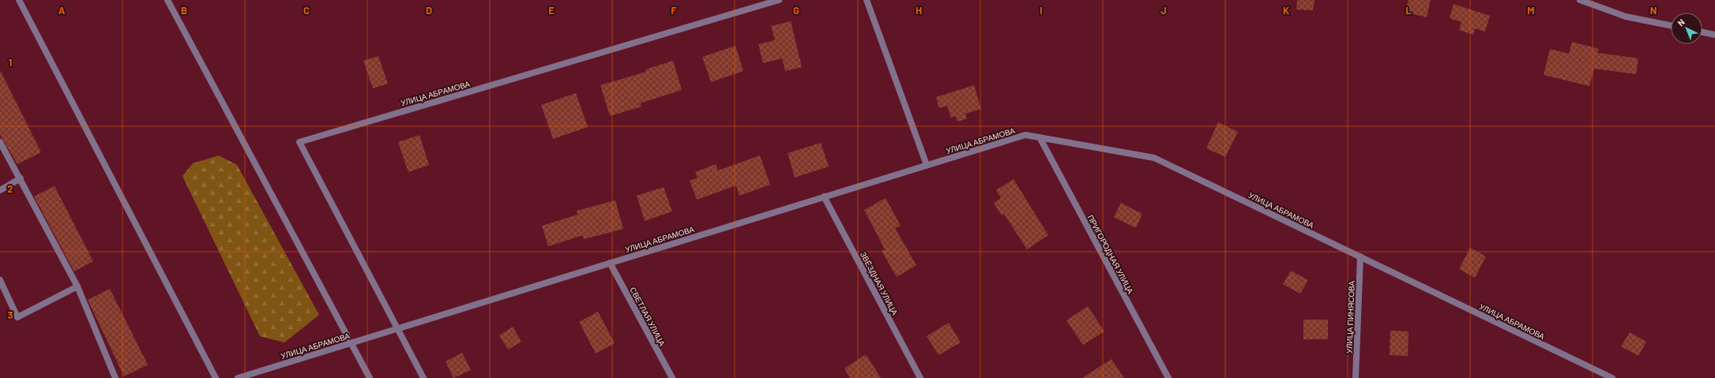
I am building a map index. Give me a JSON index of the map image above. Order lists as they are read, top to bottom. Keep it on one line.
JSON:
{"streets":{"street":["УЛИЦА АБРАМОВА","ПРИГОРОДНАЯ УЛИЦА","ЗВЁЗДНАЯ УЛИЦА","СВЕТЛАЯ УЛИЦА","УЛИЦА ПИНЯСОВА"]},"crossings":[["УЛИЦА АБРАМОВА","ПРИГОРОДНАЯ УЛИЦА"],["УЛИЦА АБРАМОВА","ЗВЁЗДНАЯ УЛИЦА"],["УЛИЦА АБРАМОВА","СВЕТЛАЯ УЛИЦА"],["УЛИЦА АБРАМОВА","УЛИЦА ПИНЯСОВА"]],"north":"top left","grid":{"columns":["A","B","C","D","E","F","G","H","I","J","K","L","M","N"],"rows":["1","2","3"]}}
